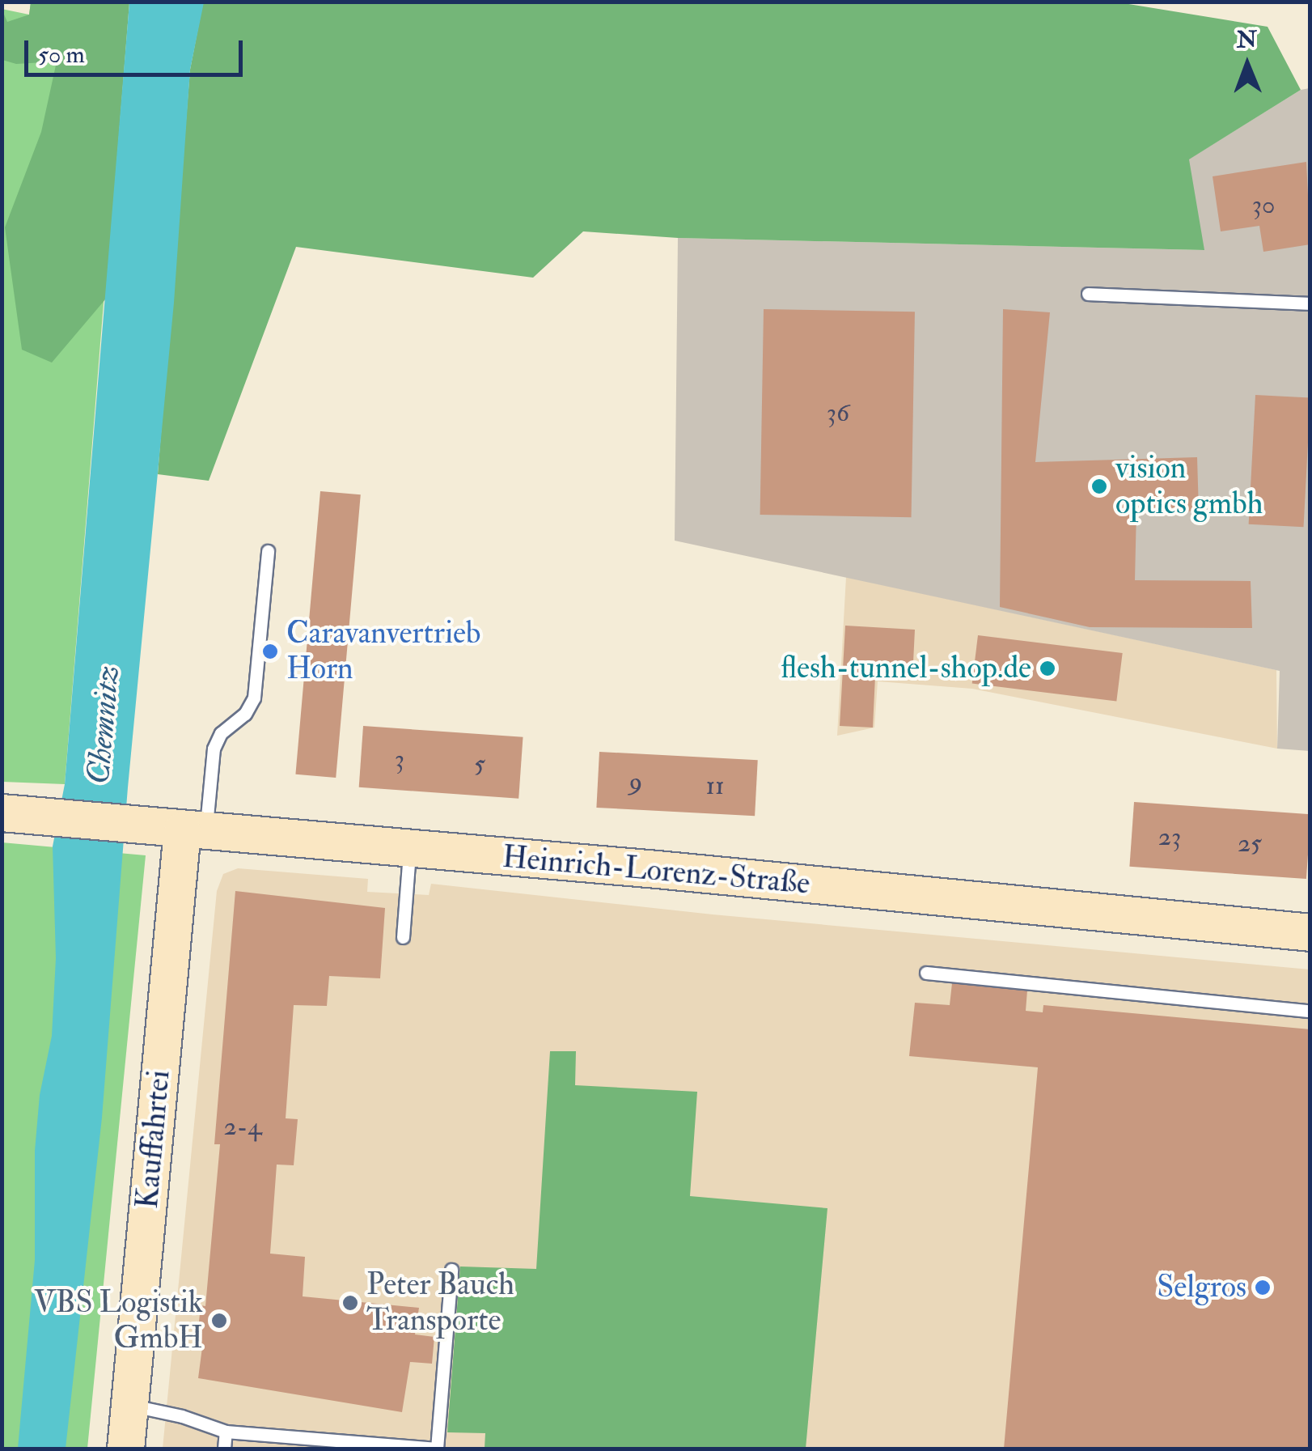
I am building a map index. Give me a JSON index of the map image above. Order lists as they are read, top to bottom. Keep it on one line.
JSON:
{"streets":{"street":["Heinrich-Lorenz-Straße","Kauffahrtei"]},"crossings":[["Heinrich-Lorenz-Straße","Kauffahrtei"]],"water":["Chemnitz"],"places":["vision optics gmbh","Caravanvertrieb Horn","flesh-tunnel-shop.de","Selgros","Peter Bauch Transporte","VBS Logistik GmbH"],"house_numbers":["30","36","3","5","9","11","23","25","2-4"],"scale_bar":"50 m","north":"top"}
